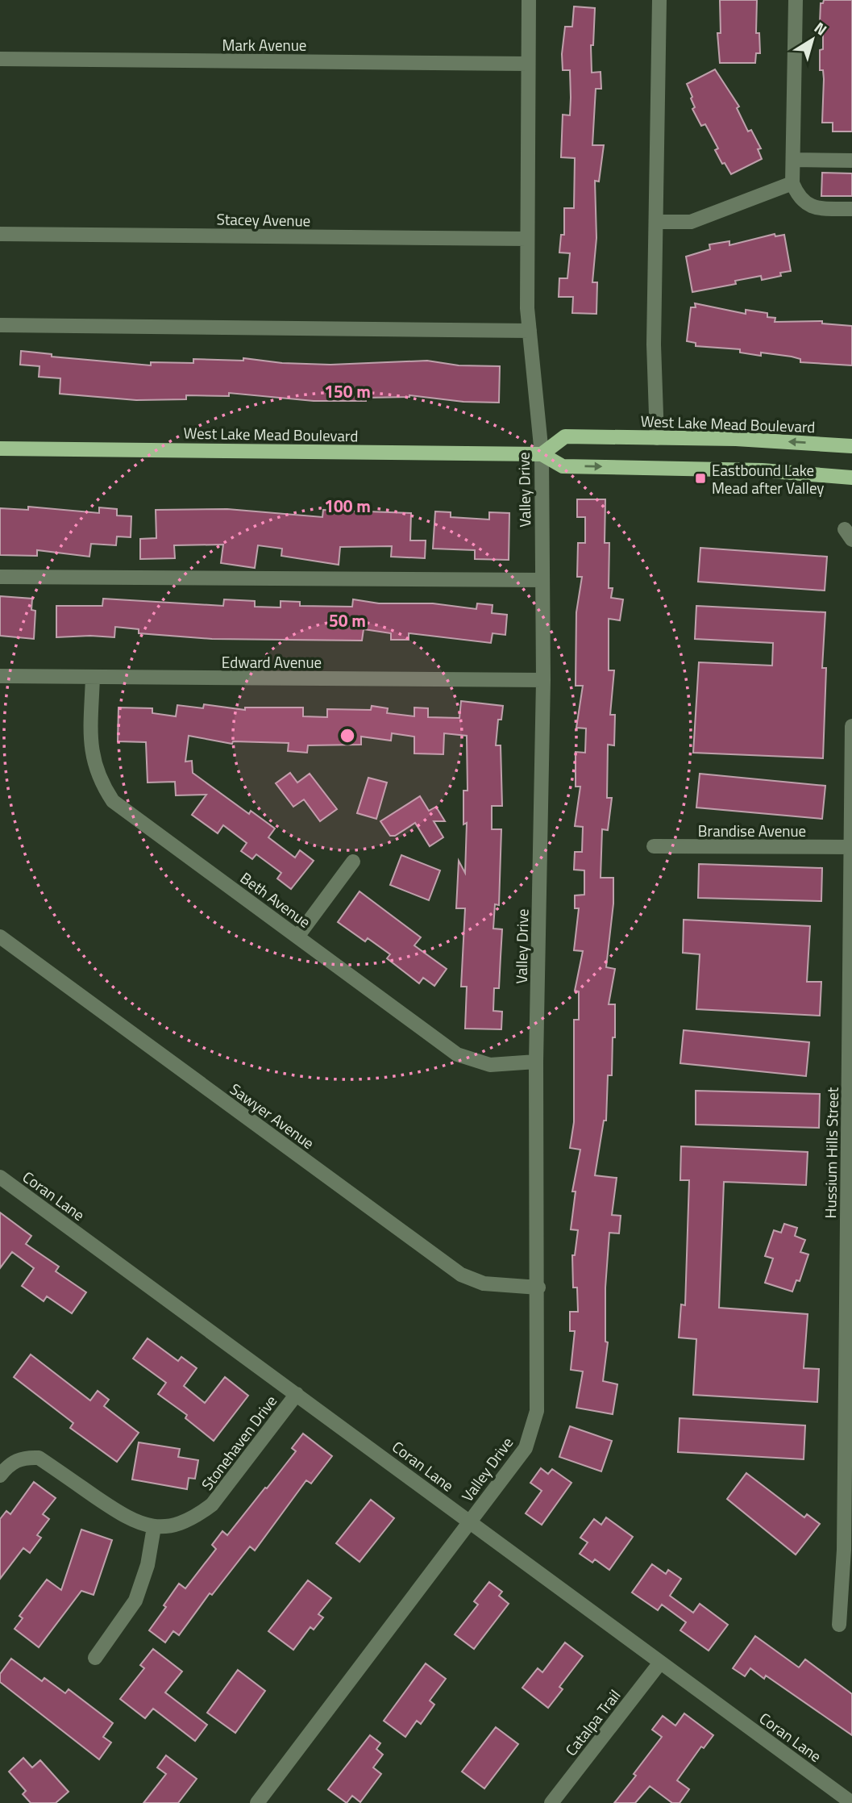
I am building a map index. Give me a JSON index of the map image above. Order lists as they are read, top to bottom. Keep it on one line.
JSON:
{"streets":{"main road":["West Lake Mead Boulevard"],"street":["Mark Avenue","Stacey Avenue","Valley Drive","Edward Avenue","Brandise Avenue","Beth Avenue","Sawyer Avenue","Hussium Hills Street","Coran Lane","Stonehaven Drive","Catalpa Trail"]},"crossings":[["Mark Avenue","Valley Drive"],["Stacey Avenue","Valley Drive"],["West Lake Mead Boulevard","Valley Drive"],["Valley Drive","Edward Avenue"],["Valley Drive","Beth Avenue"],["Valley Drive","Sawyer Avenue"],["Valley Drive","Coran Lane"],["Edward Avenue","Beth Avenue"],["Brandise Avenue","Hussium Hills Street"],["Coran Lane","Stonehaven Drive"],["Coran Lane","Catalpa Trail"]],"places":{"transit":["Eastbound Lake Mead after Valley"]},"north":"top right","rings":["150 m","100 m","50 m"]}
